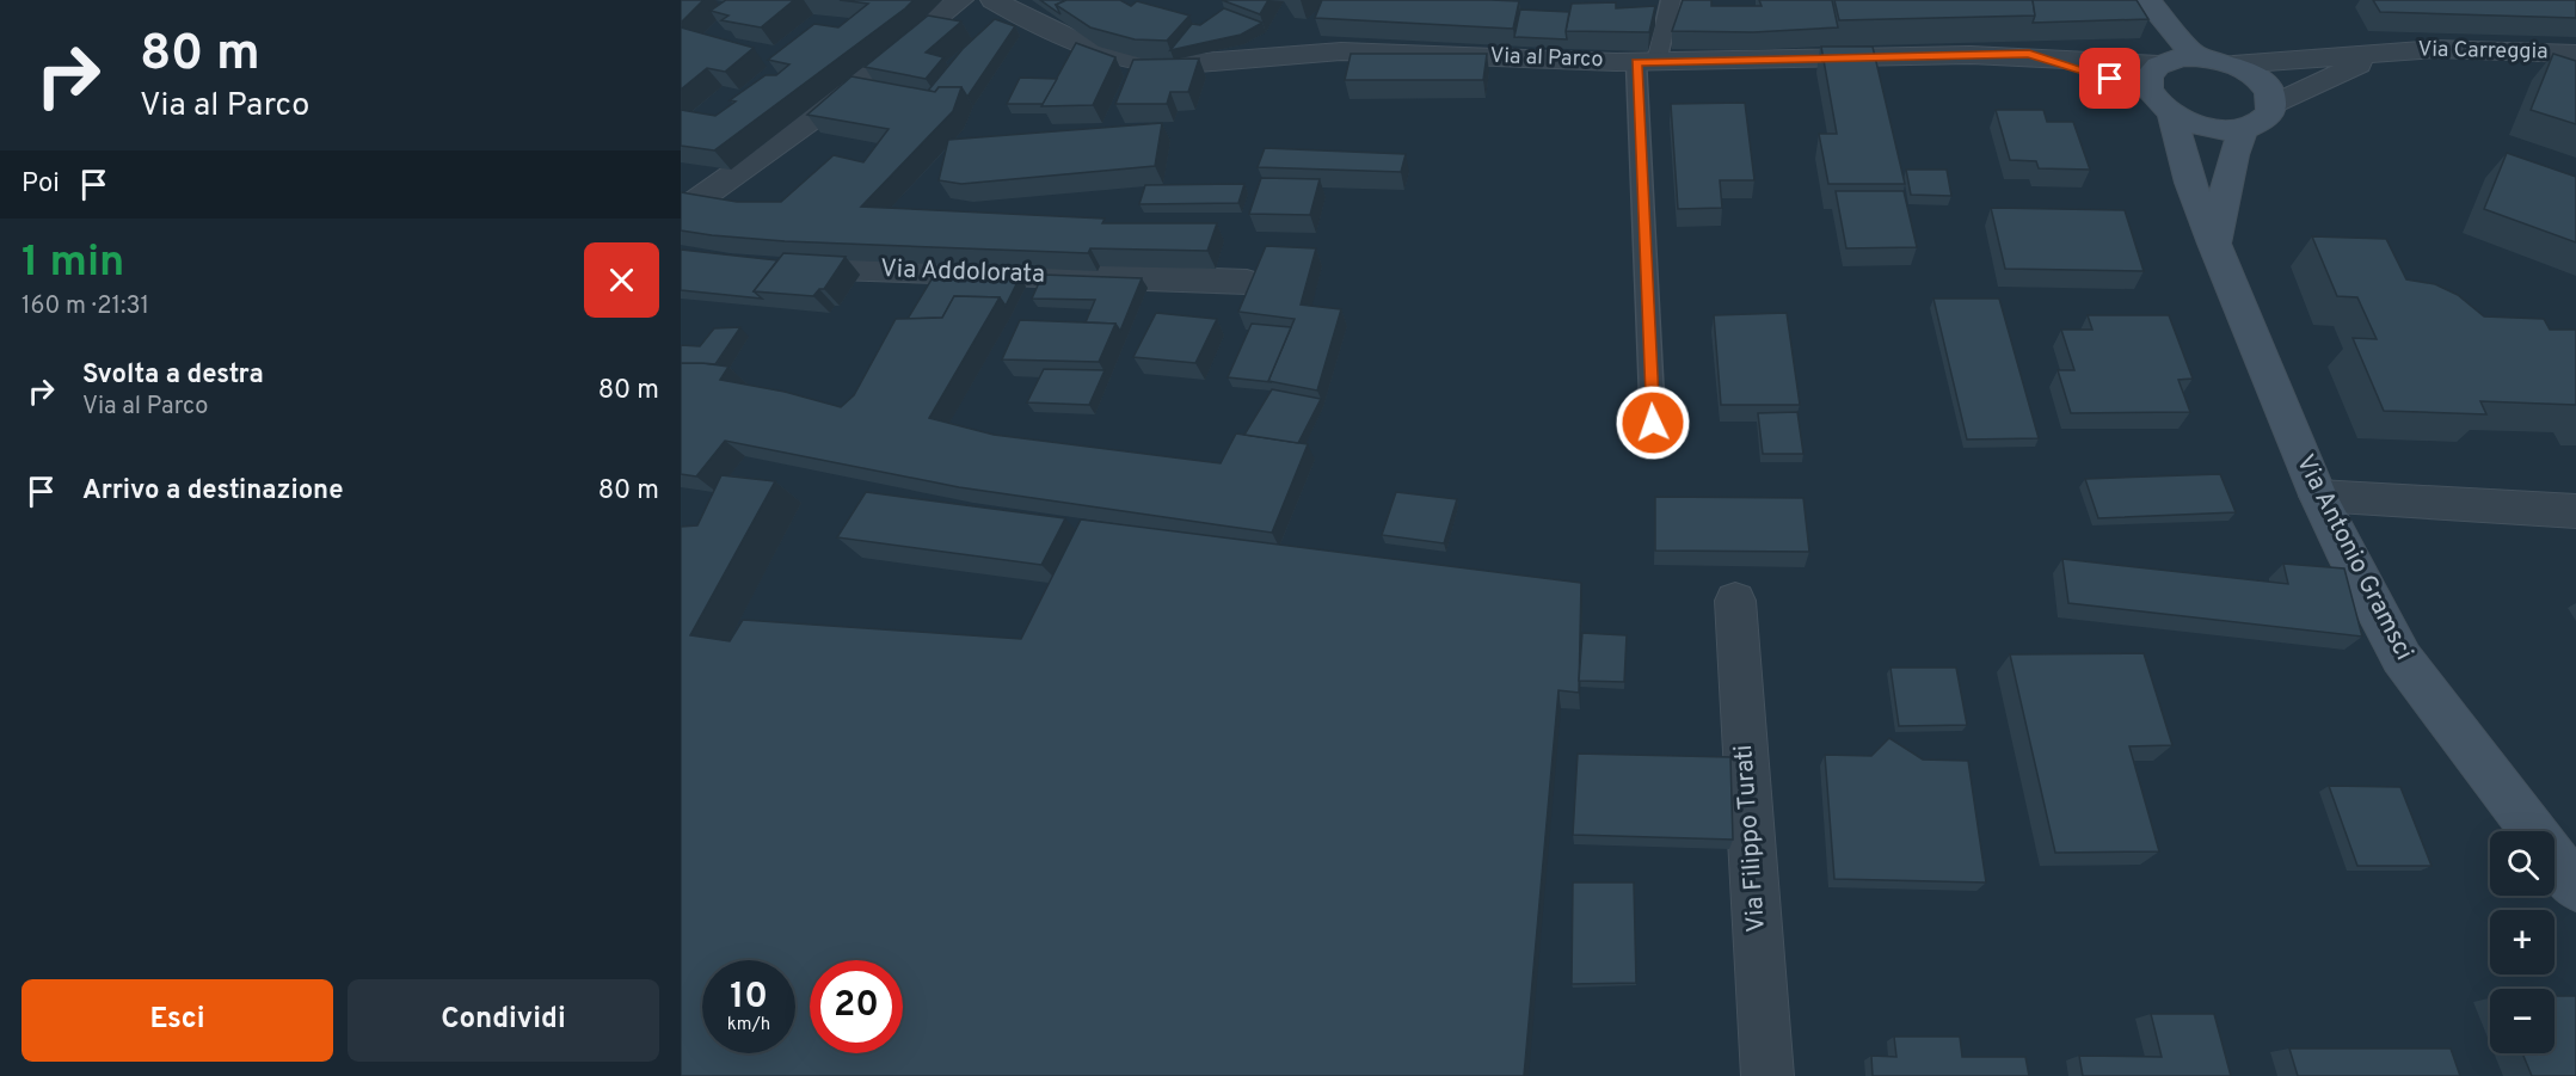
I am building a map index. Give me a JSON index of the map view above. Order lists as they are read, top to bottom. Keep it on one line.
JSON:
{"streets":{"street":["Via Carreggia","Via al Parco","Via Addolorata","Via Antonio Gramsci","Via Filippo Turati"]},"crossings":[["Via al Parco","Via Antonio Gramsci"]],"page":{"turn":["80 m","Via al Parco"],"then":"Poi","heading":["1 min","160 m · 21:31"],"list":[{"name":"Svolta a destra","note":"Via al Parco","value":"80 m"},{"name":"Arrivo a destinazione","value":"80 m"}],"map_buttons":["+","−"],"speed":"10 km/h","limit":"20","buttons":["Esci","Condividi"]}}
